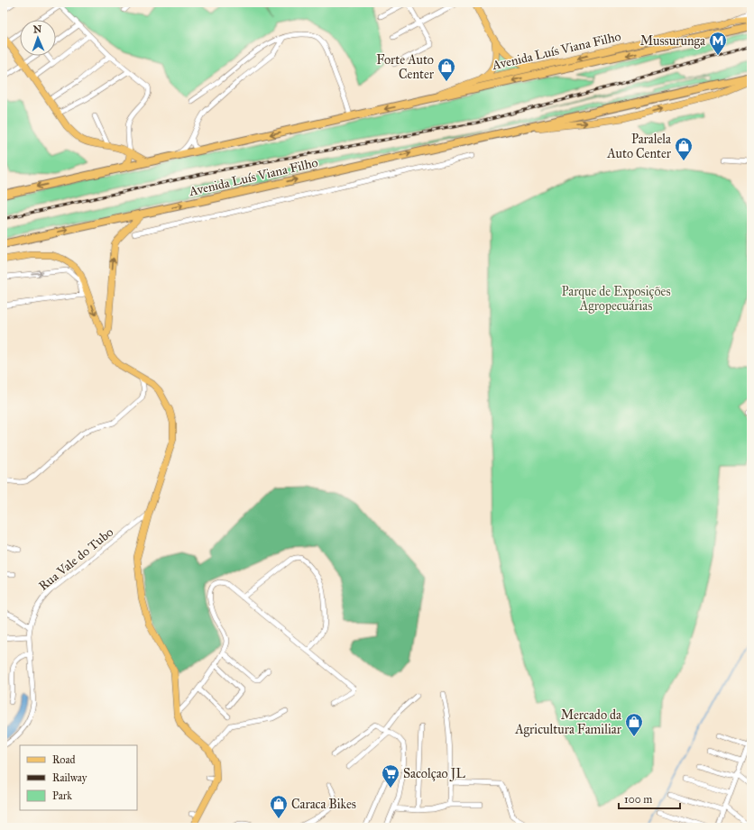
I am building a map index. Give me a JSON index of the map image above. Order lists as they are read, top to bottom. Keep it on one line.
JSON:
{"streets":{"highway":["Avenida Luís Viana Filho"],"street":["Rua Vale do Tubo"]},"parks":["Parque de Exposições Agropecuárias"],"places":{"metro station":["Mussurunga"],"shop":["Forte Auto Center","Paralela Auto Center","Mercado da Agricultura Familiar","Caraca Bikes"],"supermarket":["Sacolçao JL"]},"legend":["Road","Railway","Park"],"scale_bar":"100 m","north":"top"}
